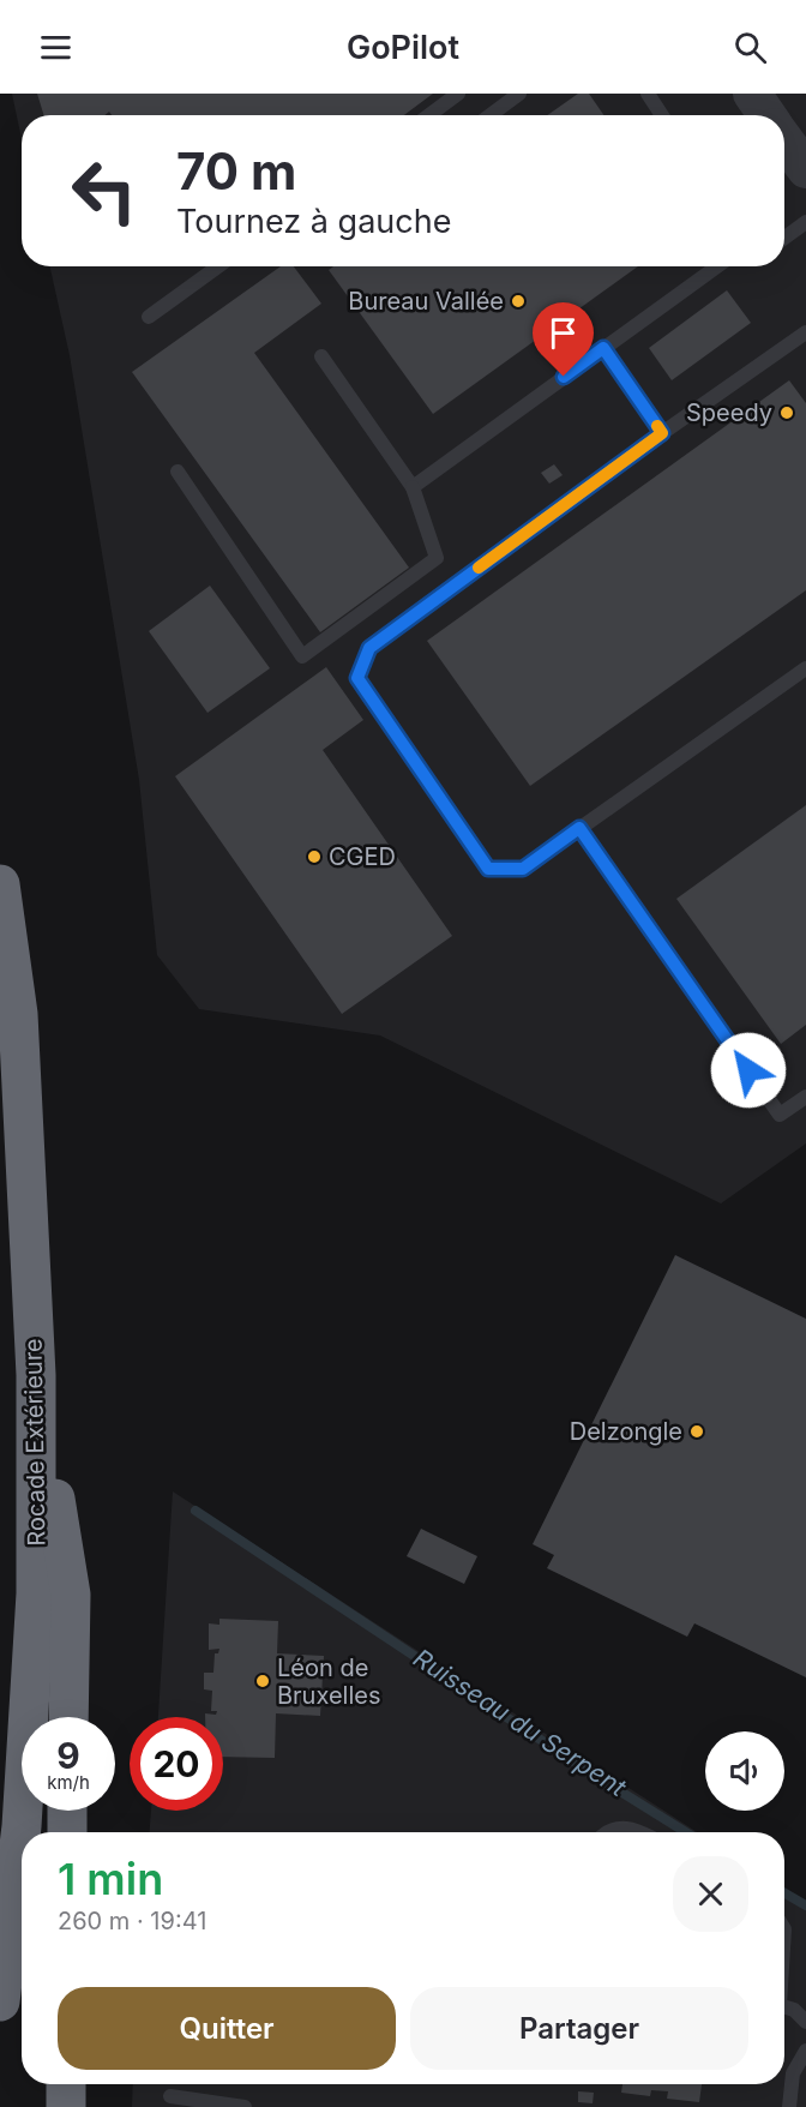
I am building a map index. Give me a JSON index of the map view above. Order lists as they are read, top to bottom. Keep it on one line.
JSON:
{"streets":{"highway":["Rocade Extérieure"]},"water":["Ruisseau du Serpent"],"places":["Bureau Vallée","Speedy","CGED","Delzongle","Léon de Bruxelles"],"page":{"header":"GoPilot","turn":["70 m","Tournez à gauche"],"speed":"9 km/h","limit":"20","heading":["1 min","260 m · 19:41"],"buttons":["Quitter","Partager"]}}
